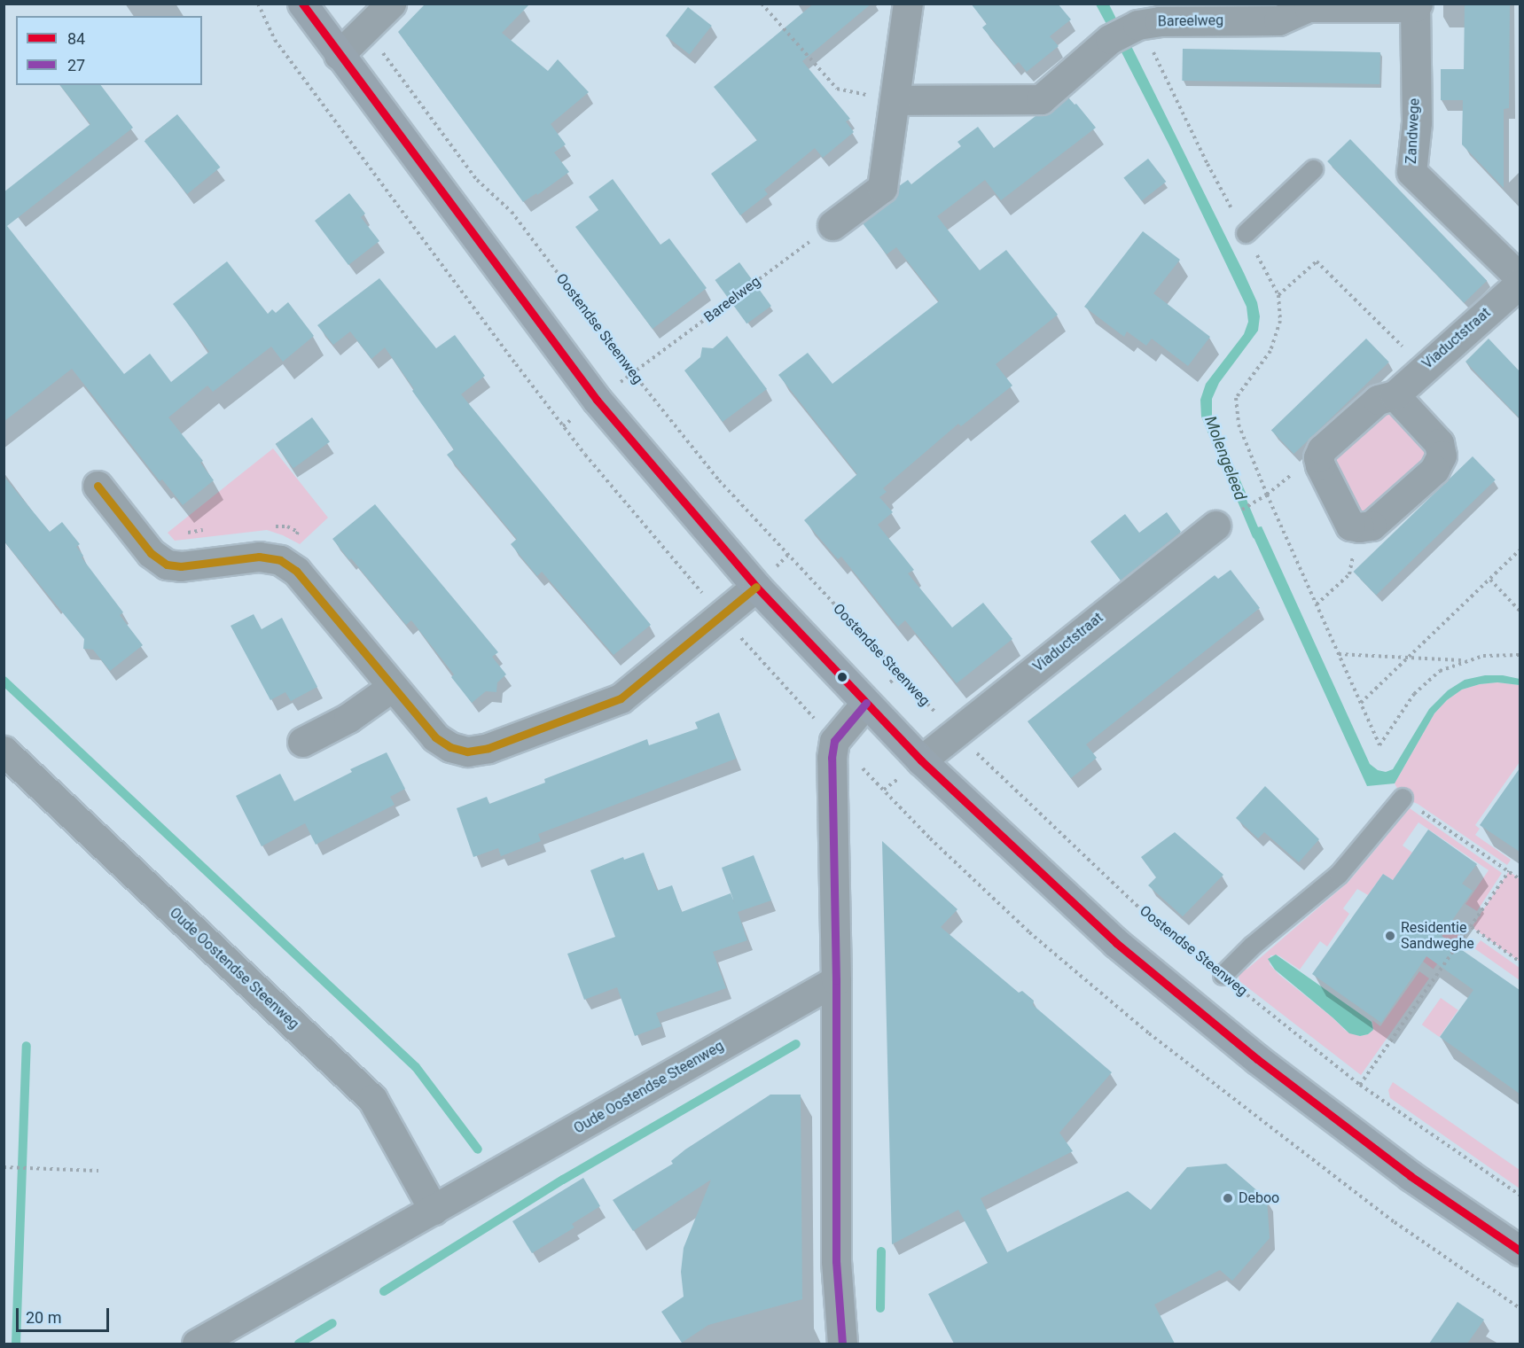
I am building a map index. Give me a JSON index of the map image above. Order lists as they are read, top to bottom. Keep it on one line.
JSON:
{"streets":{"street":["Bareelweg","Zandwege","Viaductstraat","Oude Oostendse Steenweg"],"path":["Oostendse Steenweg"]},"crossings":[["Bareelweg","Zandwege"],["Bareelweg","Oostendse Steenweg"],["Oostendse Steenweg","Viaductstraat"]],"water":["Molengeleed"],"places":["Residentie Sandweghe","Deboo"],"lines":["transit line 84","transit line 27"],"legend":["84","27"],"scale_bar":"20 m"}
